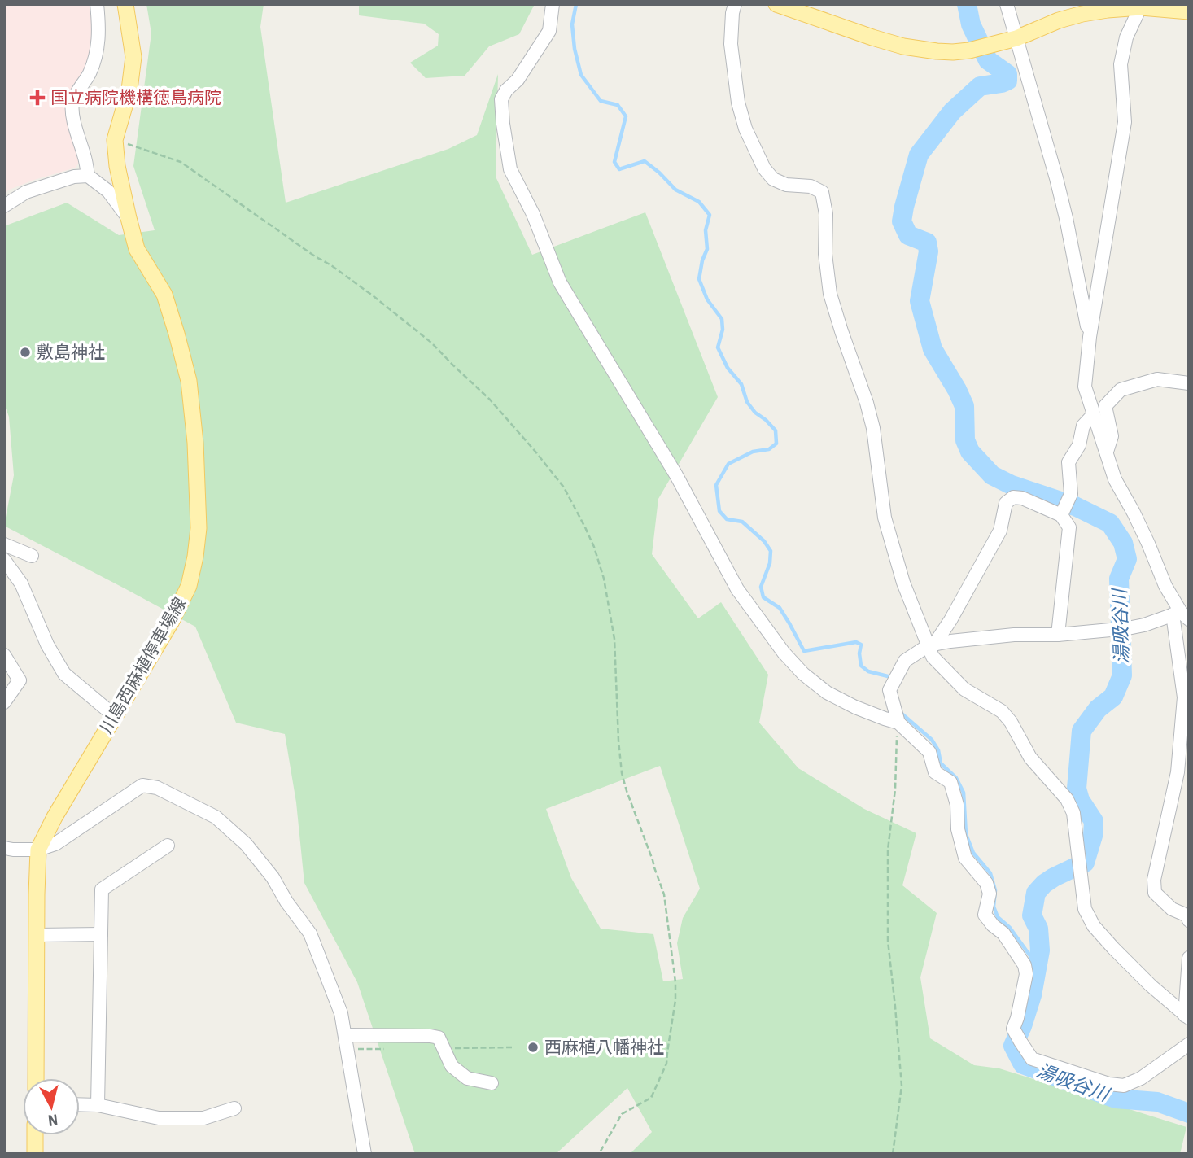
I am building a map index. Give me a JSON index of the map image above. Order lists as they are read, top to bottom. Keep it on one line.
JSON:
{"streets":{"main road":["川島西麻植停車場線"]},"water":["湯吸谷川"],"places":{"health":["国立病院機構徳島病院"],"other":["敷島神社","西麻植八幡神社"]},"north":"bottom"}
